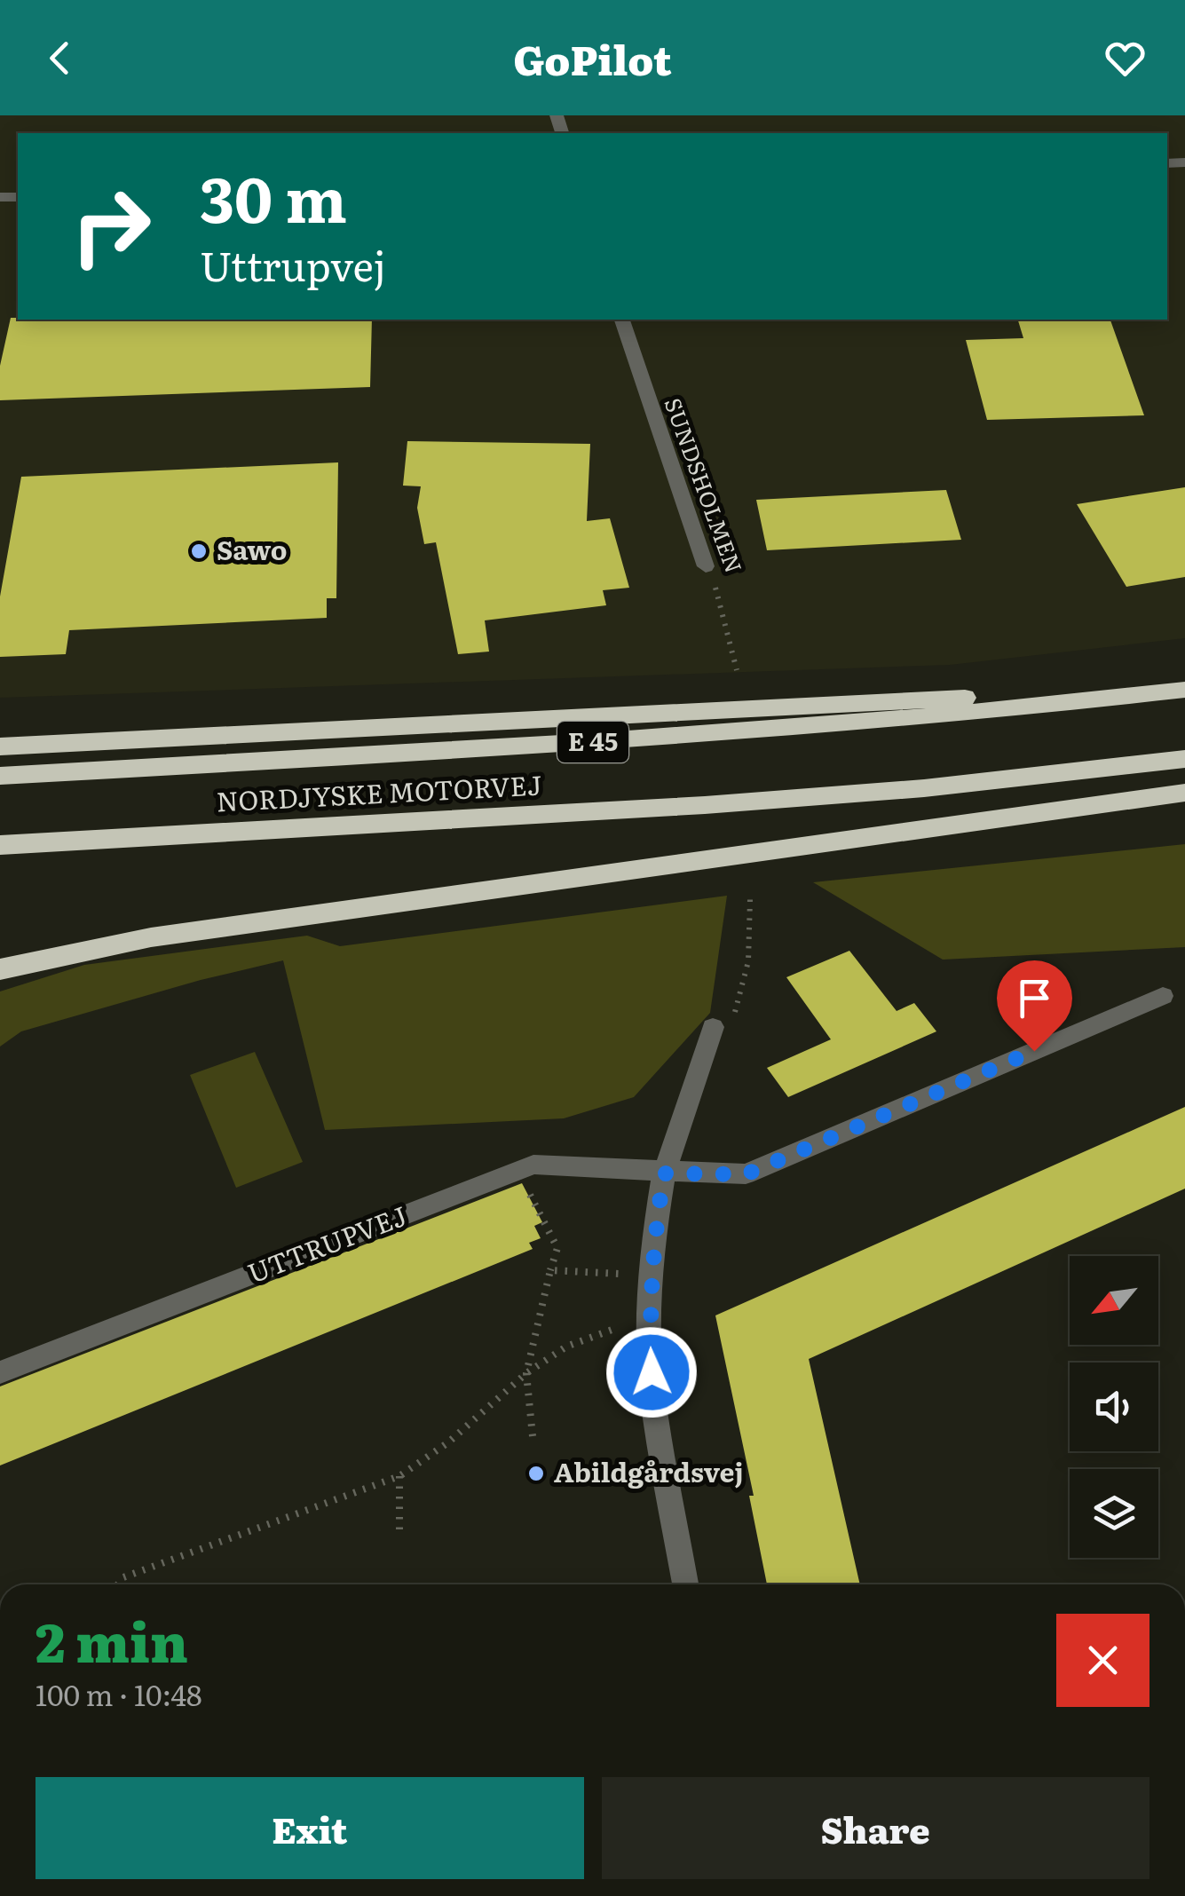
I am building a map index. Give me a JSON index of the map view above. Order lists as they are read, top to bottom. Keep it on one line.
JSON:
{"streets":{"highway":["E 45","NORDJYSKE MOTORVEJ"],"street":["SUNDSHOLMEN","UTTRUPVEJ"]},"places":["Sawo","Abildgårdsvej"],"north":"bottom left","page":{"header":"GoPilot","turn":["30 m","Uttrupvej"],"heading":["2 min","100 m · 10:48"],"buttons":["Exit","Share"]}}
